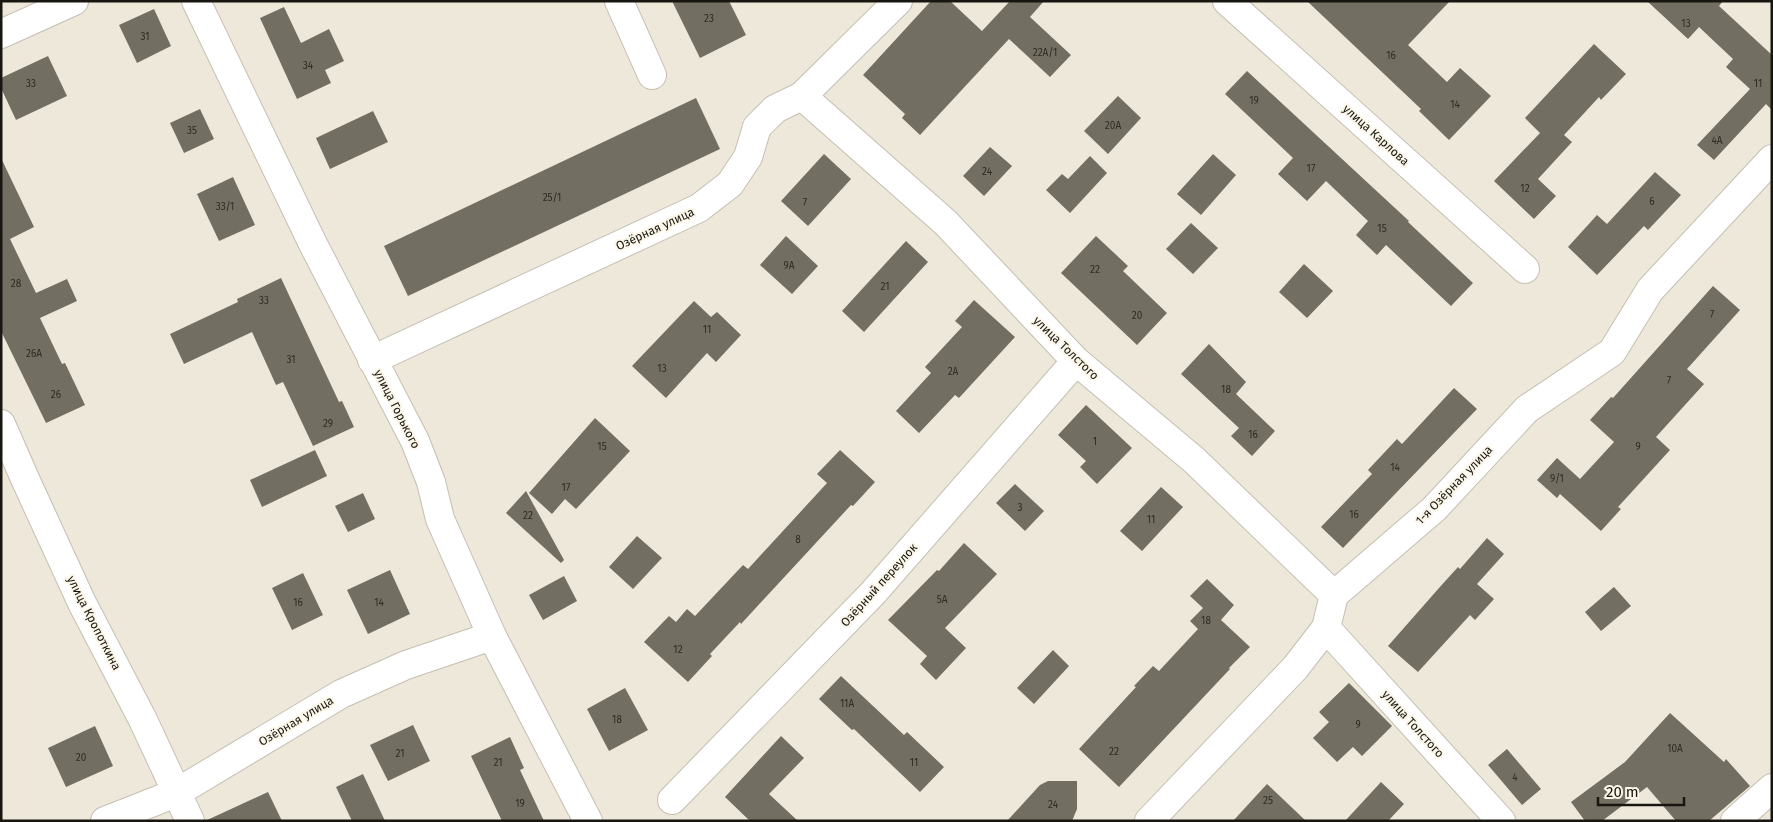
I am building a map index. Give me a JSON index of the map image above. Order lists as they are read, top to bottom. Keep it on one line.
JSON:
{"streets":{"street":["улица Карлова","Озёрная улица","улица Толстого","улица Горького","1-я Озёрная улица","Озёрный переулок","улица Кропоткина"]},"crossings":[["Озёрная улица","улица Толстого"],["Озёрная улица","улица Горького"],["Озёрная улица","улица Кропоткина"],["улица Толстого","1-я Озёрная улица"],["улица Толстого","Озёрный переулок"]],"house_numbers":["23","13","31","22А/1","16","34","33","11","19","14","20А","35","4А","17","24","12","25/1","6","7","33/1","15","9А","22","28","21","33","7","20","11","26А","31","13","2А","7","18","26","29","16","1","15","9","14","9/1","17","3","16","22","11","8","5А","16","14","18","12","11А","18","9","10А","22","21","20","21","11","4","25","19","24"],"scale_bar":"20 m"}
